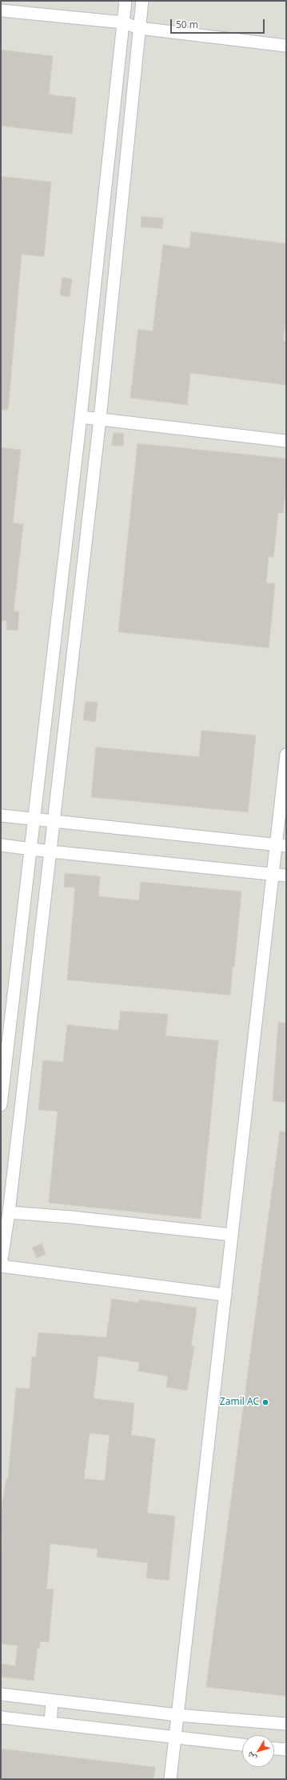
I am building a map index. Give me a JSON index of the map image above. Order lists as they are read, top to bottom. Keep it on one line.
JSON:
{"places":["Zamil AC"],"scale_bar":"50 m","north":"bottom left"}
